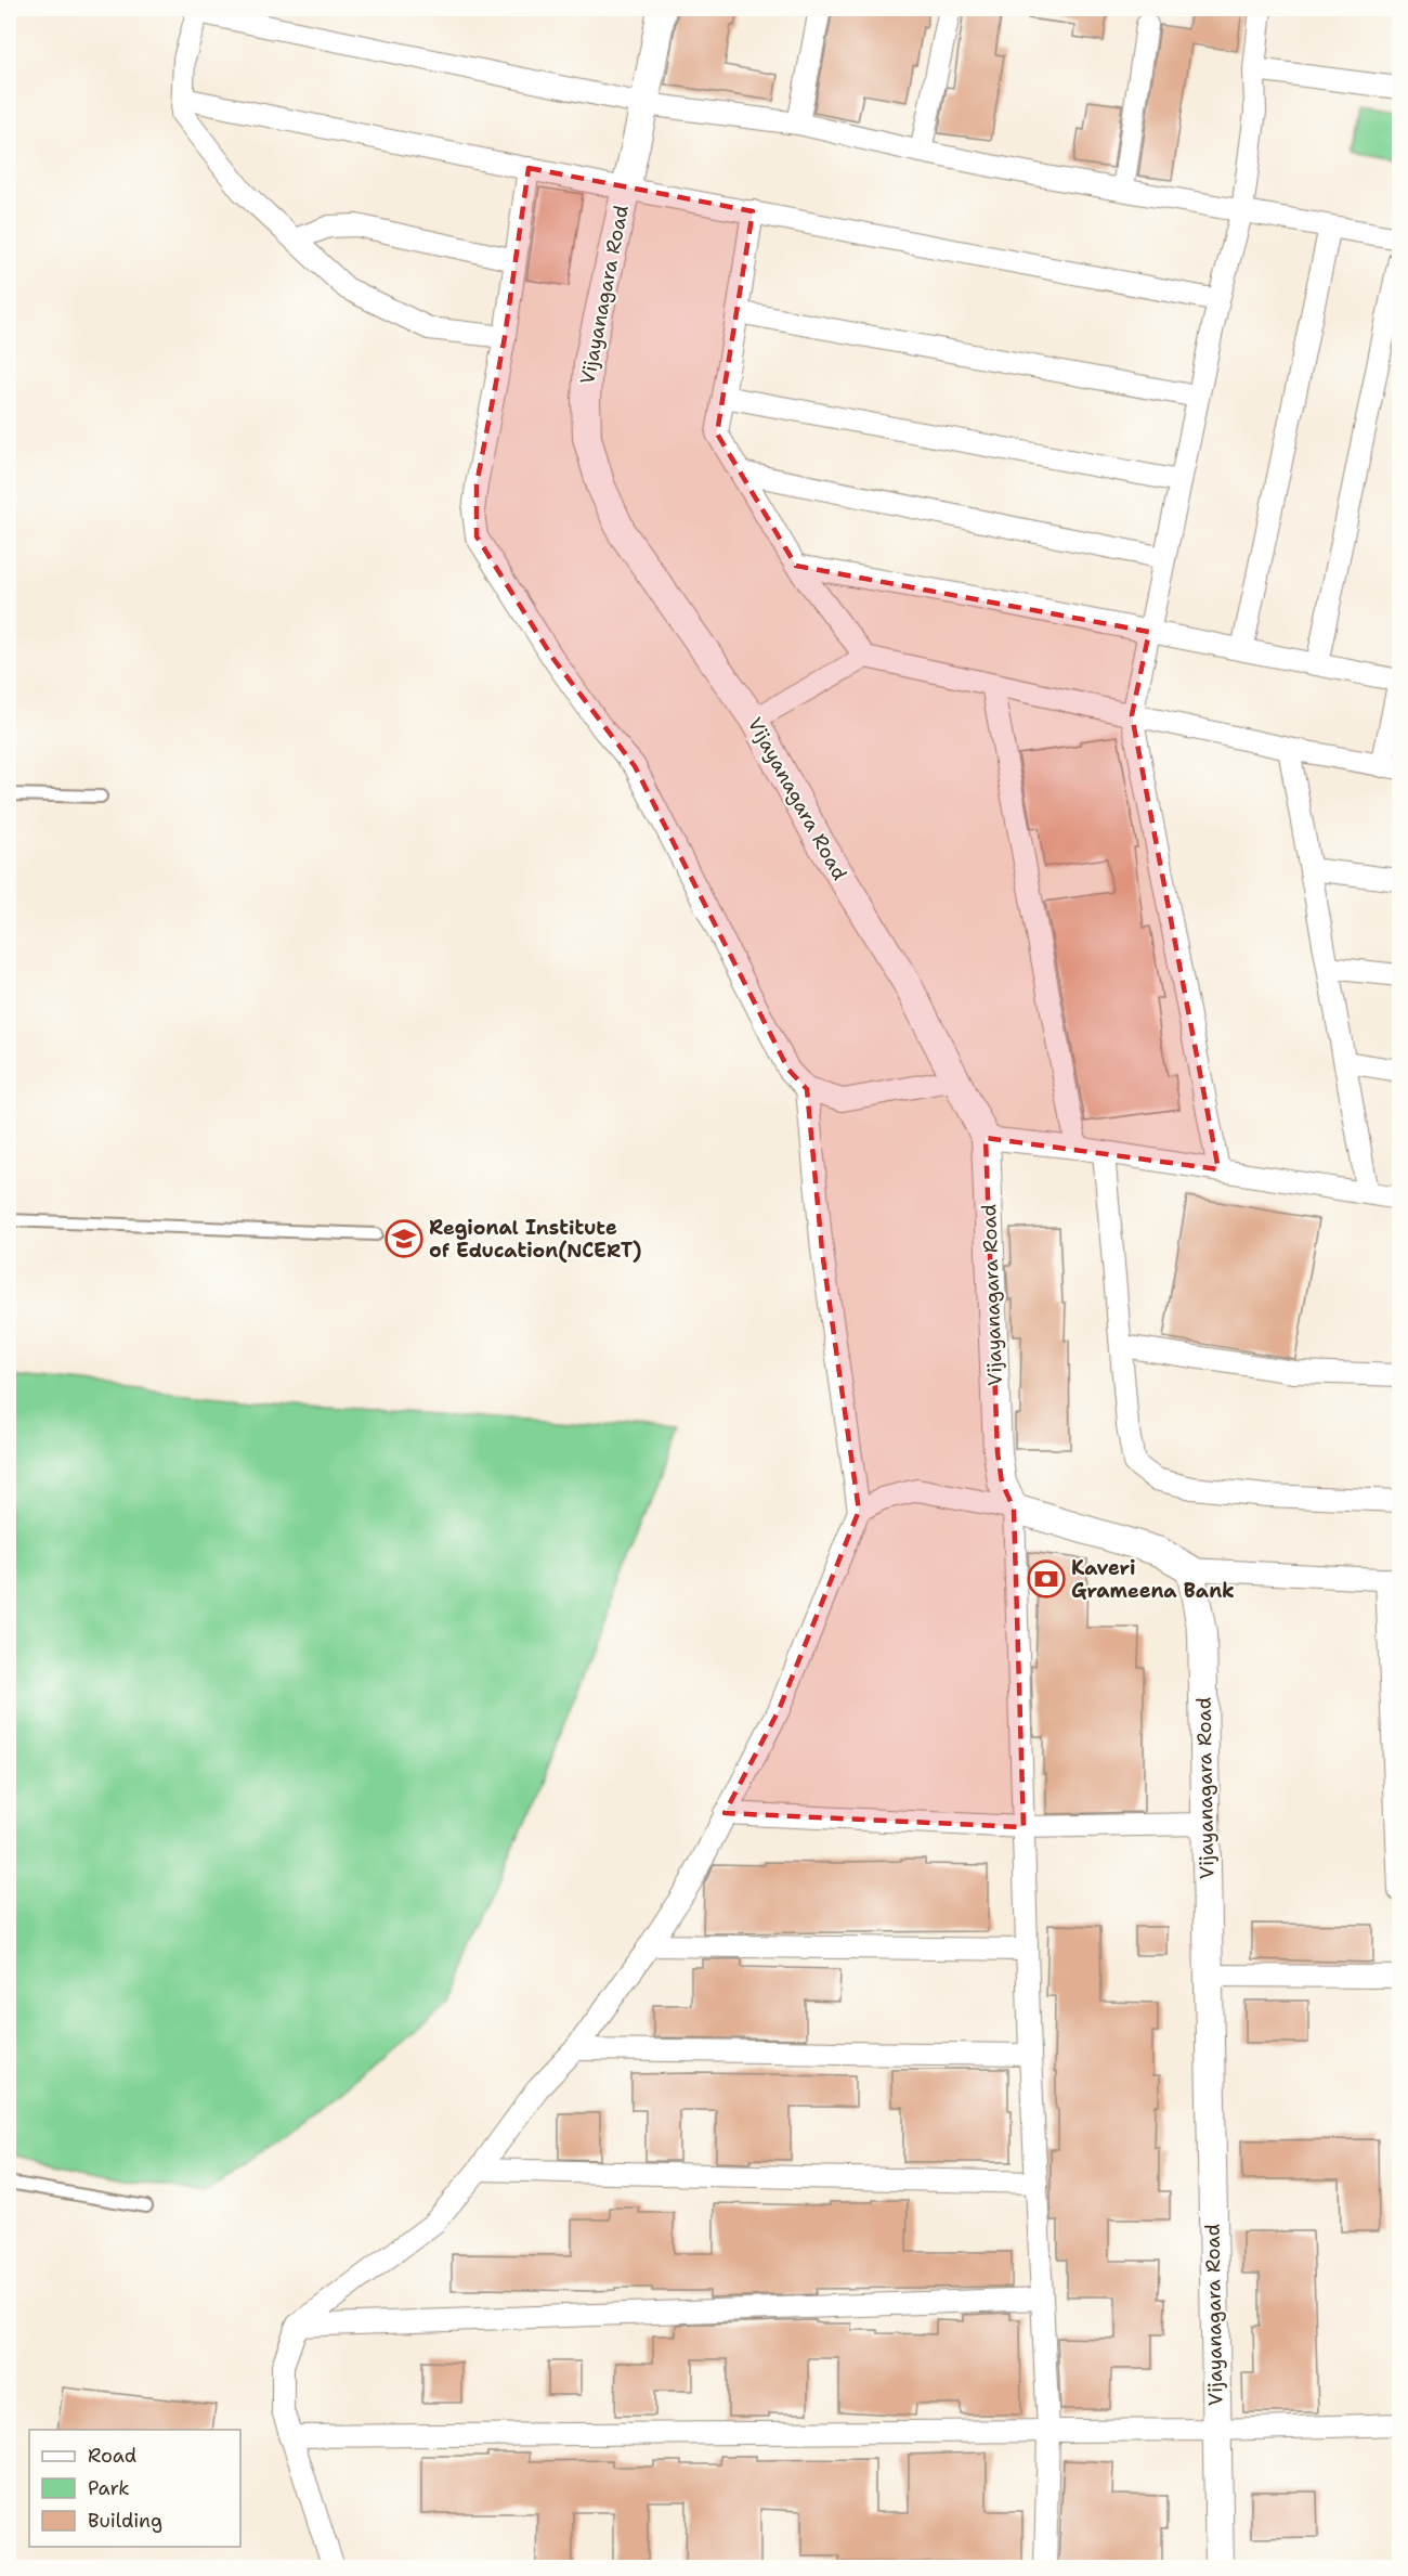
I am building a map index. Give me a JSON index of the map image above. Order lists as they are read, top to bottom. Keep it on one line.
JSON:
{"streets":{"street":["Vijayanagara Road"]},"places":{"school or university":["Regional Institute of Education(NCERT)"],"bank":["Kaveri Grameena Bank"]},"legend":["Road","Park","Building"]}
